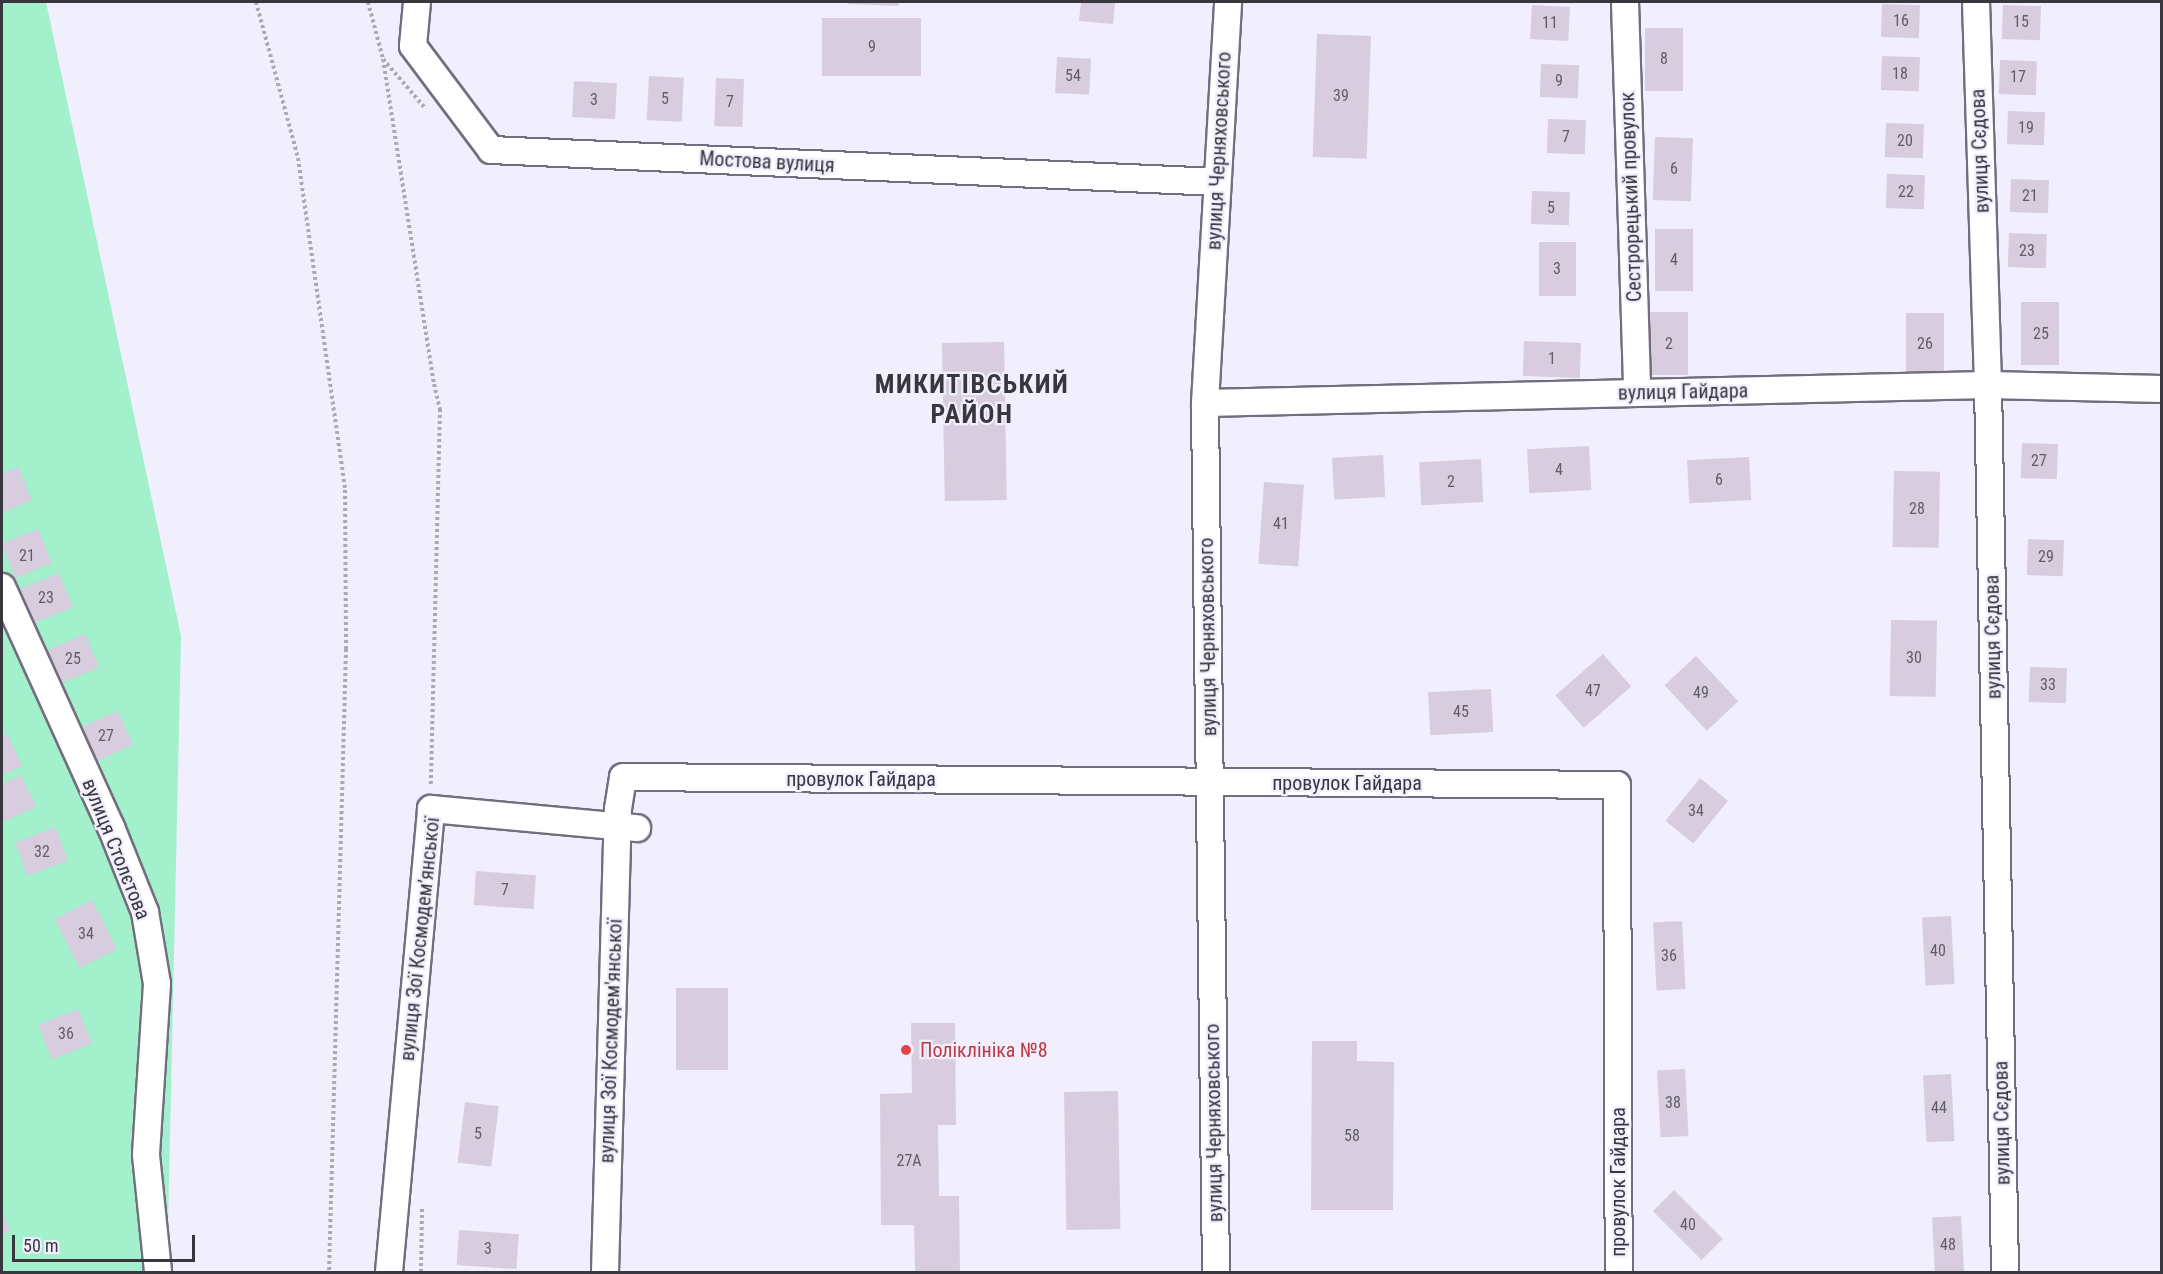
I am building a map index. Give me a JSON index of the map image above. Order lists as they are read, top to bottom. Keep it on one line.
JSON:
{"streets":{"street":["вулиця Черняховського","вулиця Сєдова","Мостова вулиця","Сестрорецький провулок","вулиця Гайдара","провулок Гайдара","вулиця Столєтова","вулиця Зої Космодем’янської","вулиця Зої Космодем'янської"]},"crossings":[["вулиця Черняховського","Мостова вулиця"],["вулиця Черняховського","вулиця Гайдара"],["вулиця Черняховського","провулок Гайдара"],["вулиця Сєдова","вулиця Гайдара"],["Сестрорецький провулок","вулиця Гайдара"],["провулок Гайдара","вулиця Зої Космодем’янської"],["провулок Гайдара","вулиця Зої Космодем'янської"],["вулиця Зої Космодем’янської","вулиця Зої Космодем'янської"]],"districts":["МИКИТІВСЬКИЙ РАЙОН"],"places":["Поліклініка №8"],"house_numbers":["16","15","11","9","8","18","54","17","9","39","5","3","7","19","7","20","6","22","21","5","23","4","3","25","2","26","1","27","4","6","2","28","41","21","29","23","30","25","33","47","49","45","27","34","32","7","34","40","36","36","38","44","5","58","27А","40","48","3"],"scale_bar":"50 m"}
